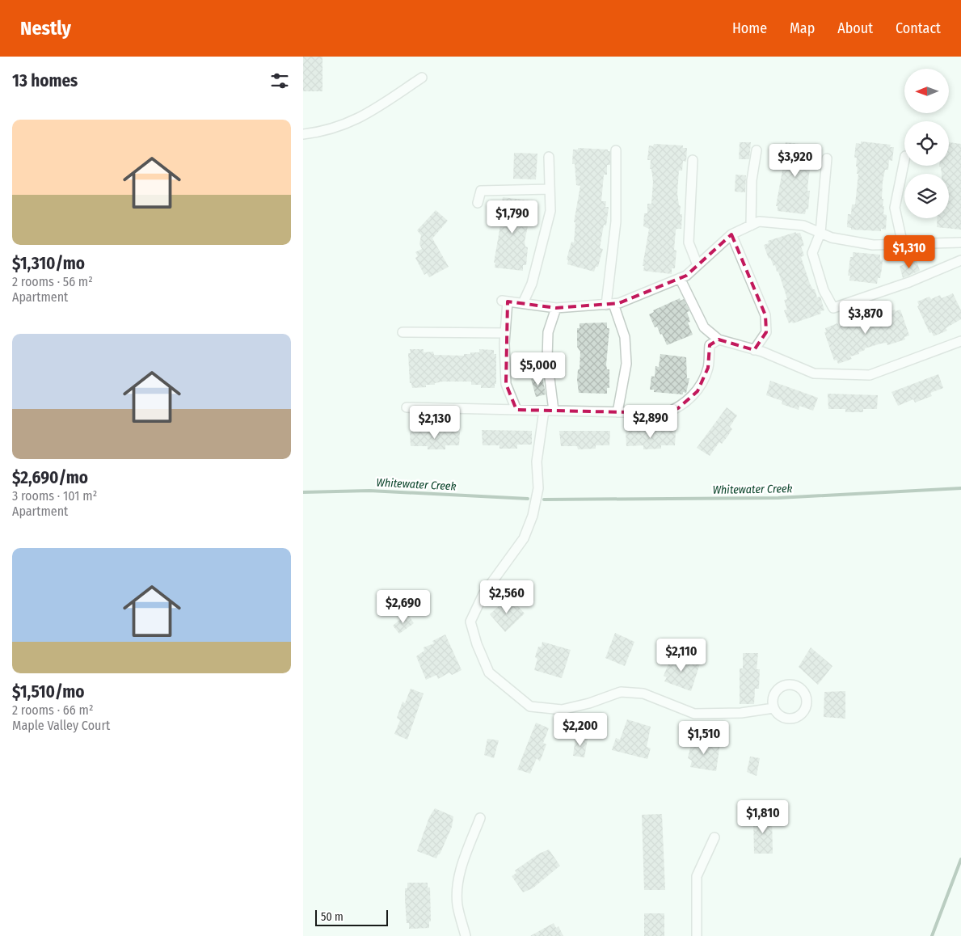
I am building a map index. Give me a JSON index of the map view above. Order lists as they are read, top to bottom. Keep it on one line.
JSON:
{"water":["Whitewater Creek"],"scale_bar":"50 m","north":"left","page":{"header":"Nestly","nav":["Home","Map","About","Contact"],"heading":"13 homes","list":[{"name":"$1,310/mo","note":"2 rooms · 56 m² · Apartment"},{"name":"$2,690/mo","note":"3 rooms · 101 m² · Apartment"},{"name":"$1,510/mo","note":"2 rooms · 66 m² · Maple Valley Court"}],"price":["$3,920","$1,790","$1,310","$3,870","$5,000","$2,890","$2,130","$2,560","$2,690","$2,110","$2,200","$1,510","$1,810"],"scale":"50 m"}}
